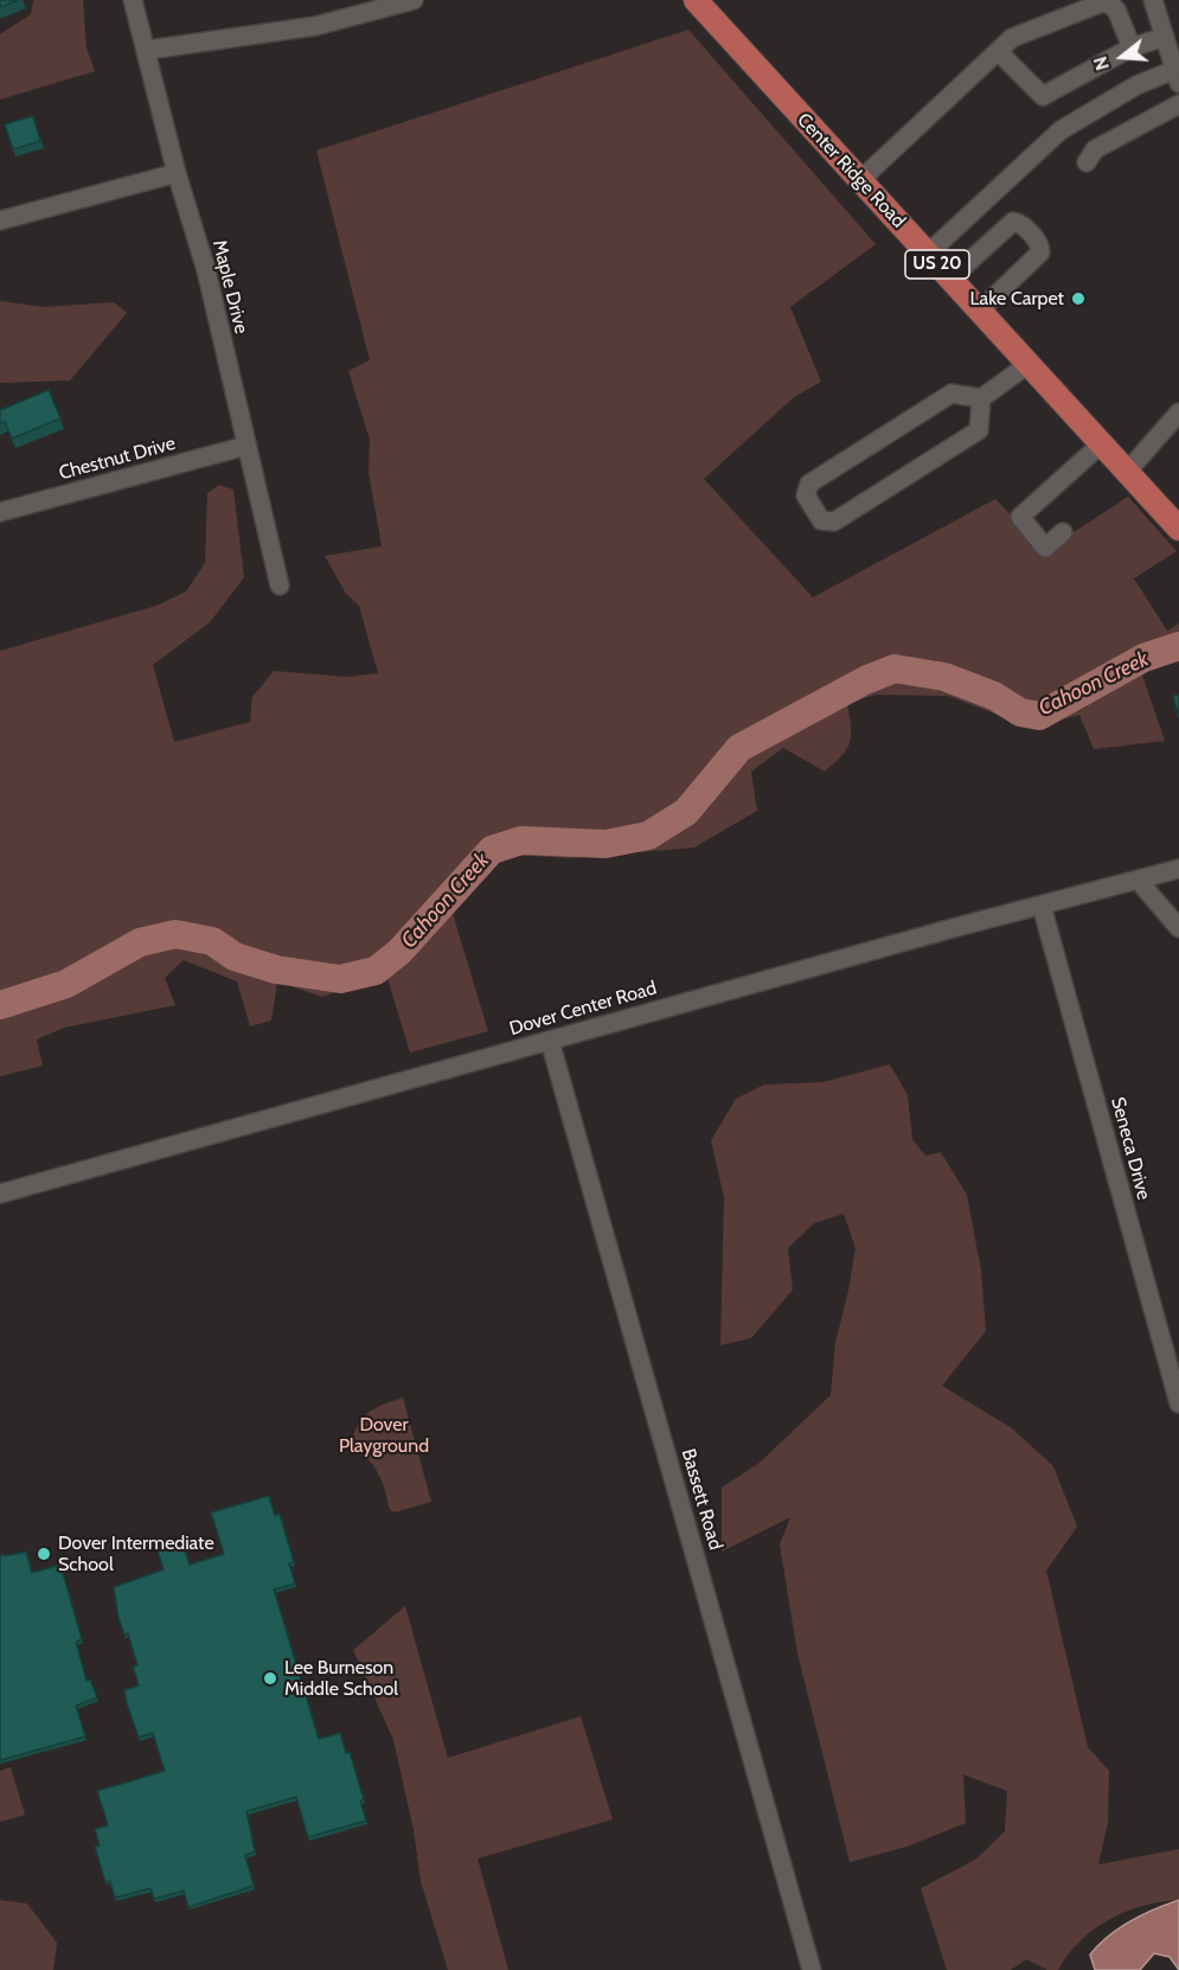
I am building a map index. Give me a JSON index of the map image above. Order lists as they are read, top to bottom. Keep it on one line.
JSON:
{"streets":{"main road":["Center Ridge Road","US 20"],"street":["Maple Drive","Chestnut Drive","Dover Center Road","Seneca Drive","Bassett Road"]},"crossings":[["Maple Drive","Chestnut Drive"],["Dover Center Road","Seneca Drive"],["Dover Center Road","Bassett Road"]],"water":["Cahoon Creek"],"parks":["Dover Playground"],"places":["Lake Carpet","Dover Intermediate School","Lee Burneson Middle School"],"north":"left"}
